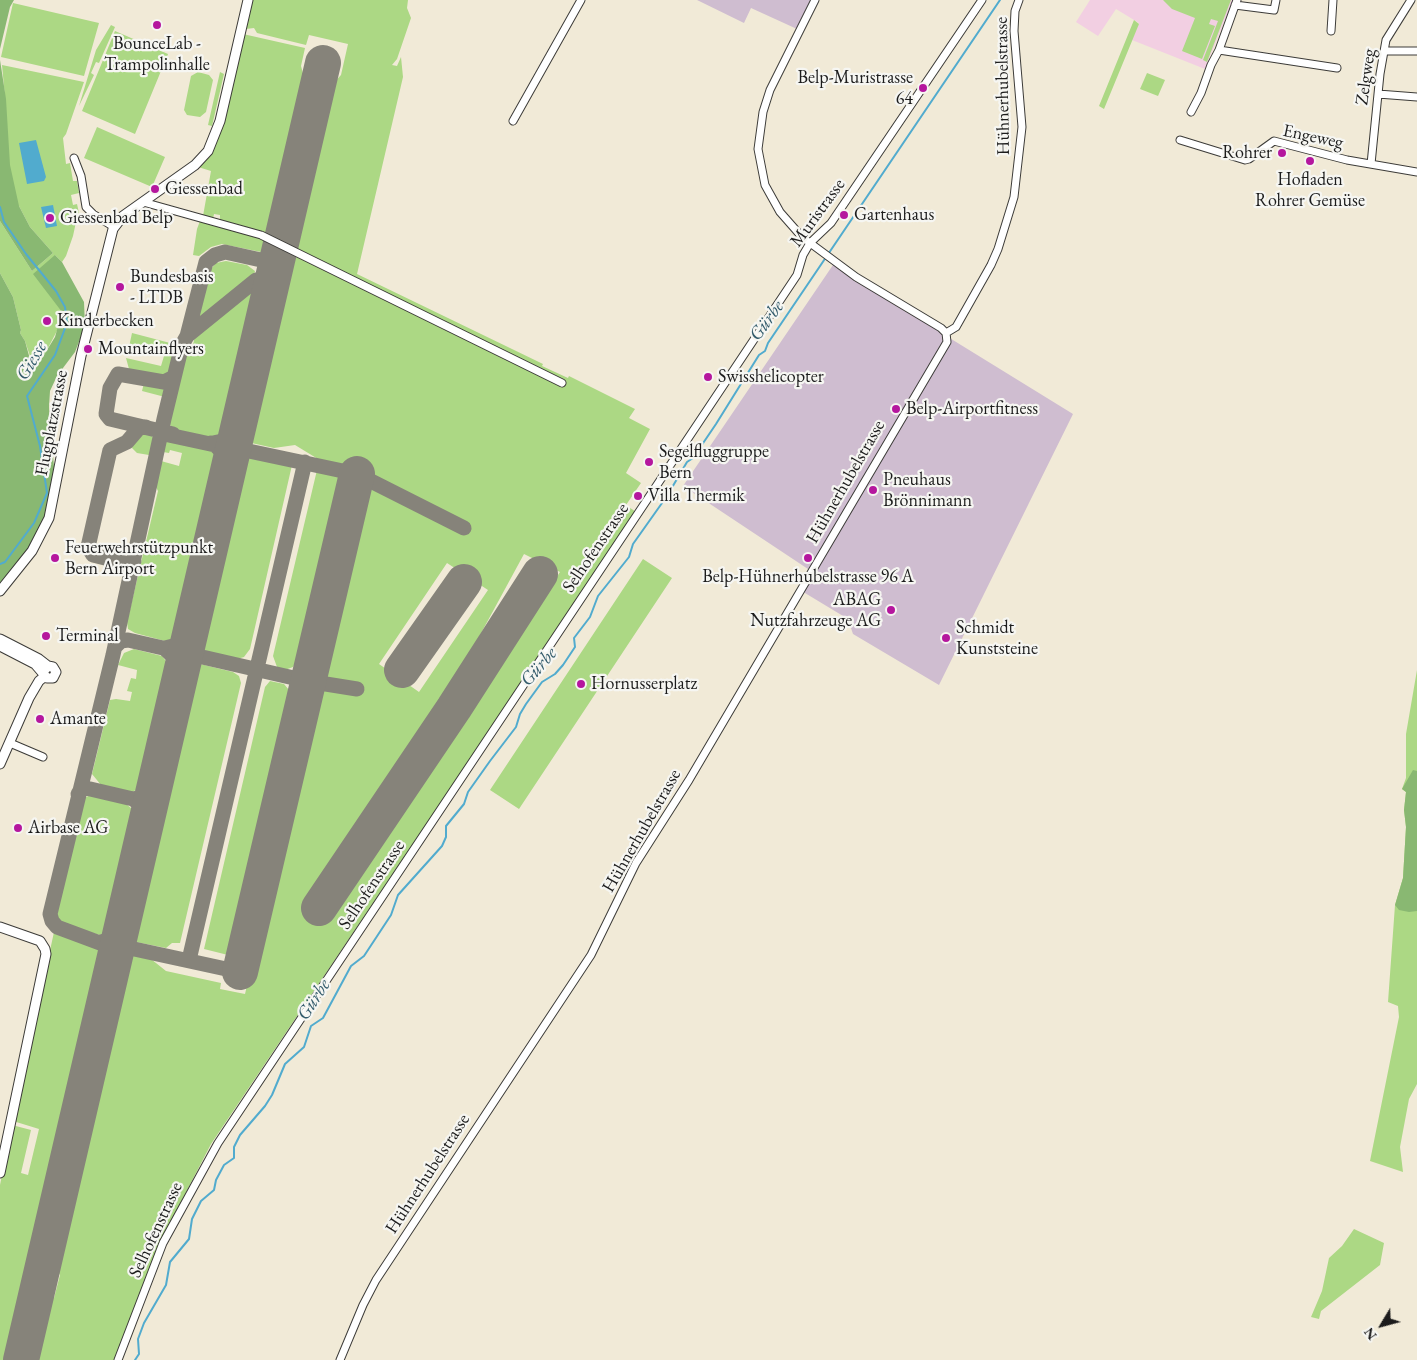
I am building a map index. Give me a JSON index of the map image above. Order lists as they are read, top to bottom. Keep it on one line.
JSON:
{"streets":{"street":["Zelgweg","Hühnerhubelstrasse","Engeweg","Muristrasse","Flugplatzstrasse","Selhofenstrasse"]},"crossings":[["Zelgweg","Engeweg"],["Muristrasse","Selhofenstrasse"]],"water":["Gürbe","Giesse"],"places":["BounceLab - Trampolinhalle","Belp-Muristrasse 64","Rohrer","Hofladen Rohrer Gemüse","Giessenbad","Gartenhaus","Giessenbad Belp","Bundesbasis - LTDB","Kinderbecken","Mountainflyers","Swisshelicopter","Belp-Airportfitness","Segelfluggruppe Bern","Pneuhaus Brönnimann","Villa Thermik","Feuerwehrstützpunkt Bern Airport","Belp-Hühnerhubelstrasse 96 A","ABAG Nutzfahrzeuge AG","Terminal","Schmidt Kunststeine","Hornusserplatz","Amante","Airbase AG"],"north":"bottom left"}
